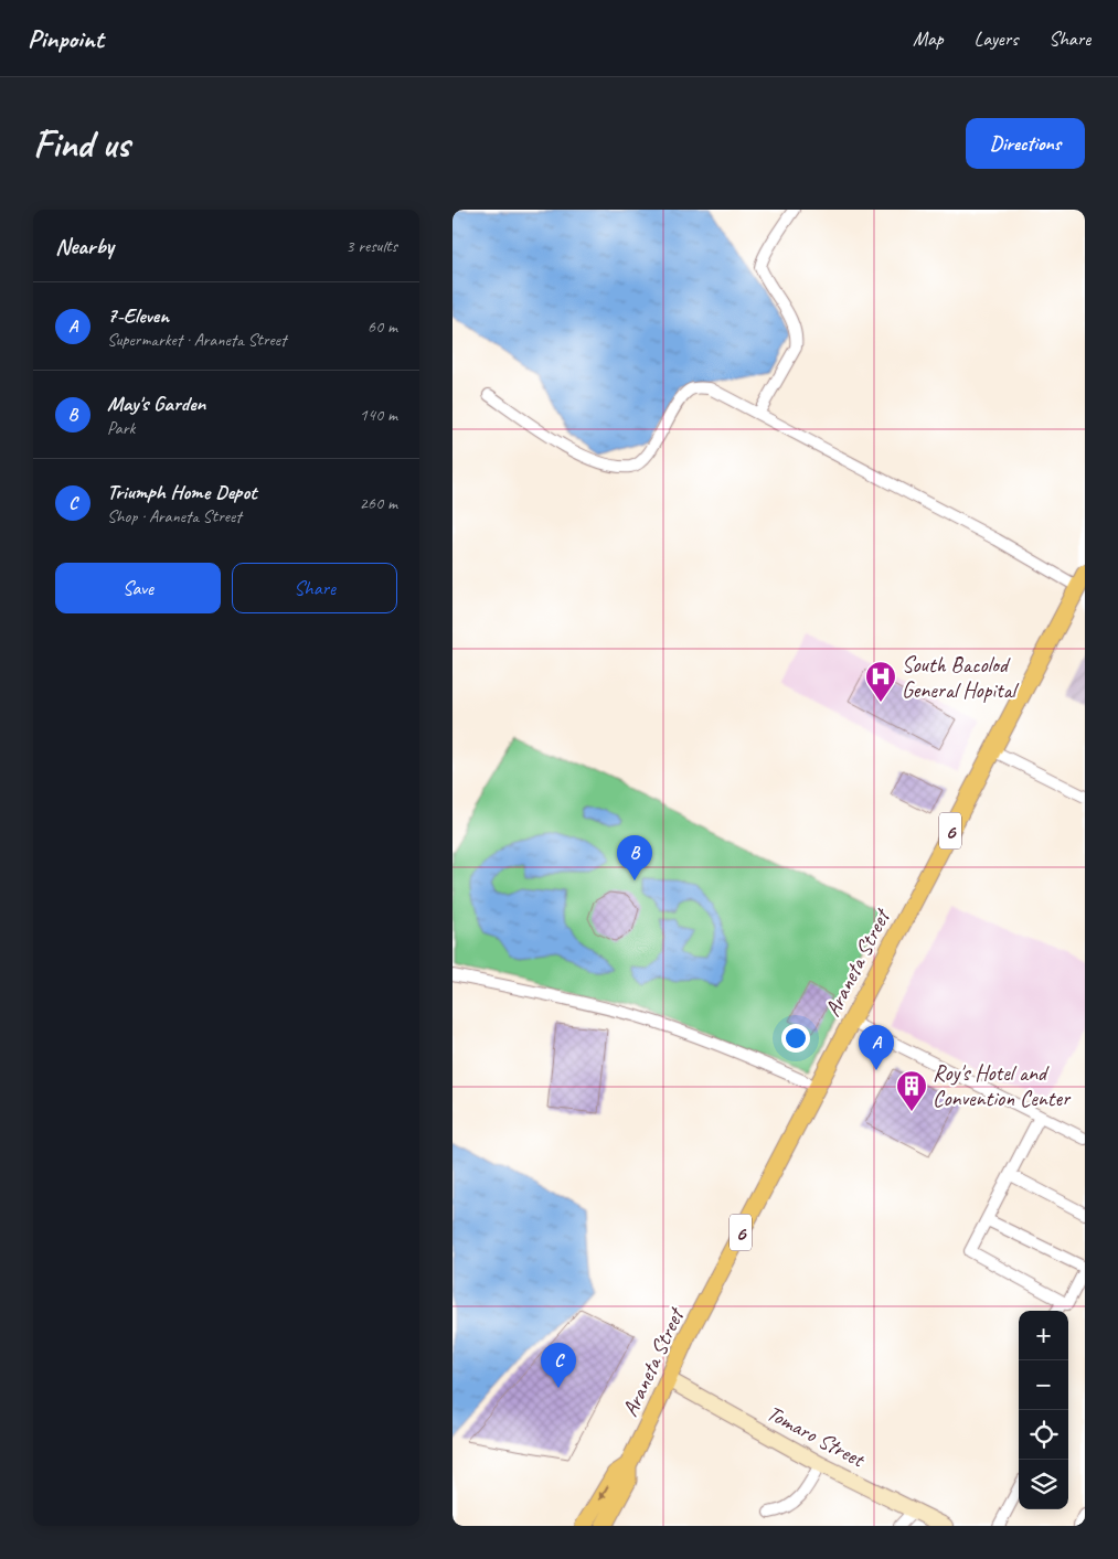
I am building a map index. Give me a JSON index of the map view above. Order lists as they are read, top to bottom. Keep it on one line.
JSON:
{"streets":{"main road":["6","Araneta Street"],"street":["Tomaro Street"]},"crossings":[["Araneta Street","Tomaro Street"]],"places":{"hospital":["South Bacolod General Hopital"],"building":["Roy's Hotel and Convention Center"]},"page":{"header":"Pinpoint","nav":["Map","Layers","Share"],"buttons":["Directions",["Save","Share"]],"title":"Find us","heading":["Nearby","3 results"],"list":[{"mark":"A","name":"7-Eleven","note":"Supermarket · Araneta Street","value":"60 m"},{"mark":"B","name":"May's Garden","note":"Park","value":"140 m"},{"mark":"C","name":"Triumph Home Depot","note":"Shop · Araneta Street","value":"260 m"}],"pins":["B","A","C"],"map_buttons":["+","−"]}}
